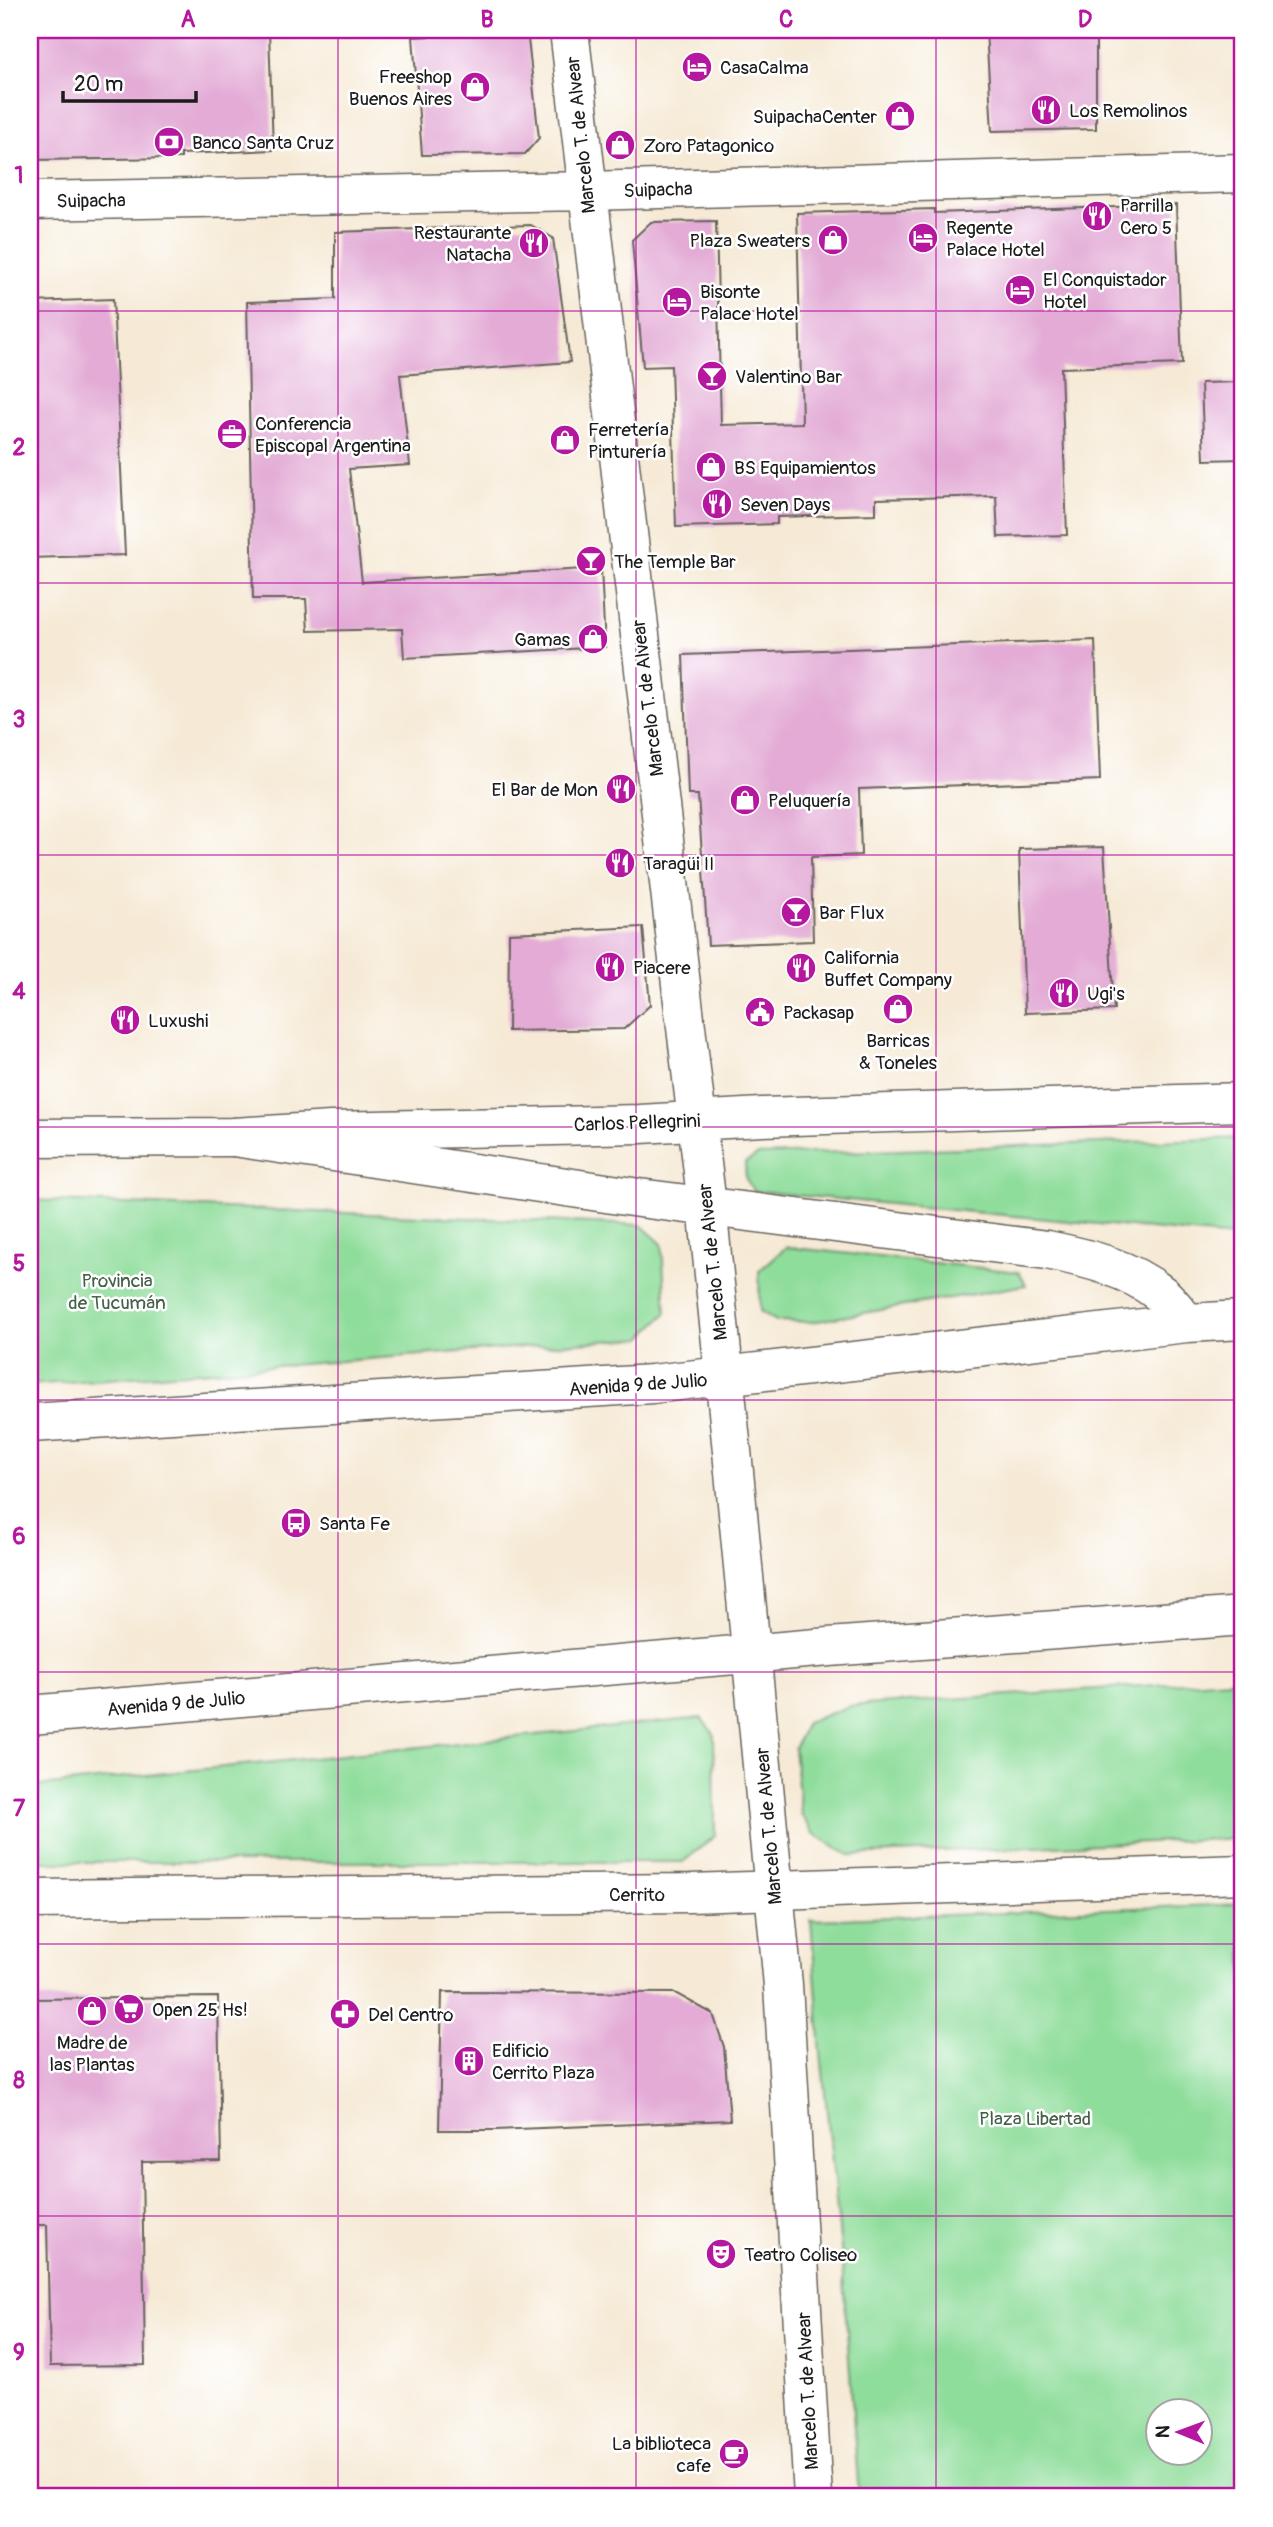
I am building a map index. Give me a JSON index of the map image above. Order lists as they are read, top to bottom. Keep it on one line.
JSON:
{"streets":{"main road":["Marcelo T. de Alvear","Suipacha","Carlos Pellegrini","Avenida 9 de Julio","Cerrito"]},"crossings":[["Marcelo T. de Alvear","Suipacha"],["Marcelo T. de Alvear","Carlos Pellegrini"],["Marcelo T. de Alvear","Avenida 9 de Julio"],["Marcelo T. de Alvear","Cerrito"]],"parks":["Provincia de Tucumán","Plaza Libertad"],"places":{"hotel":["CasaCalma","Regente Palace Hotel","El Conquistador Hotel","Bisonte Palace Hotel"],"shop":["Freeshop Buenos Aires","SuipachaCenter","Zoro Patagonico","Plaza Sweaters","Ferretería Pinturería","BS Equipamientos","Gamas","Peluquería","Barricas & Toneles","Madre de las Plantas"],"restaurant":["Los Remolinos","Parrilla Cero 5","Restaurante Natacha","Seven Days","El Bar de Mon","Taragüi II","Piacere","California Buffet Company","Ugi's","Luxushi"],"bank":["Banco Santa Cruz"],"bar":["Valentino Bar","The Temple Bar","Bar Flux"],"office":["Conferencia Episcopal Argentina"],"public building":["Packasap"],"bus stop":["Santa Fe"],"supermarket":["Open 25 Hs!"],"pharmacy":["Del Centro"],"building":["Edificio Cerrito Plaza"],"theatre":["Teatro Coliseo"],"cafe":["La biblioteca cafe"]},"scale_bar":"20 m","north":"left","grid":{"columns":["A","B","C","D"],"rows":["1","2","3","4","5","6","7","8","9"]}}
